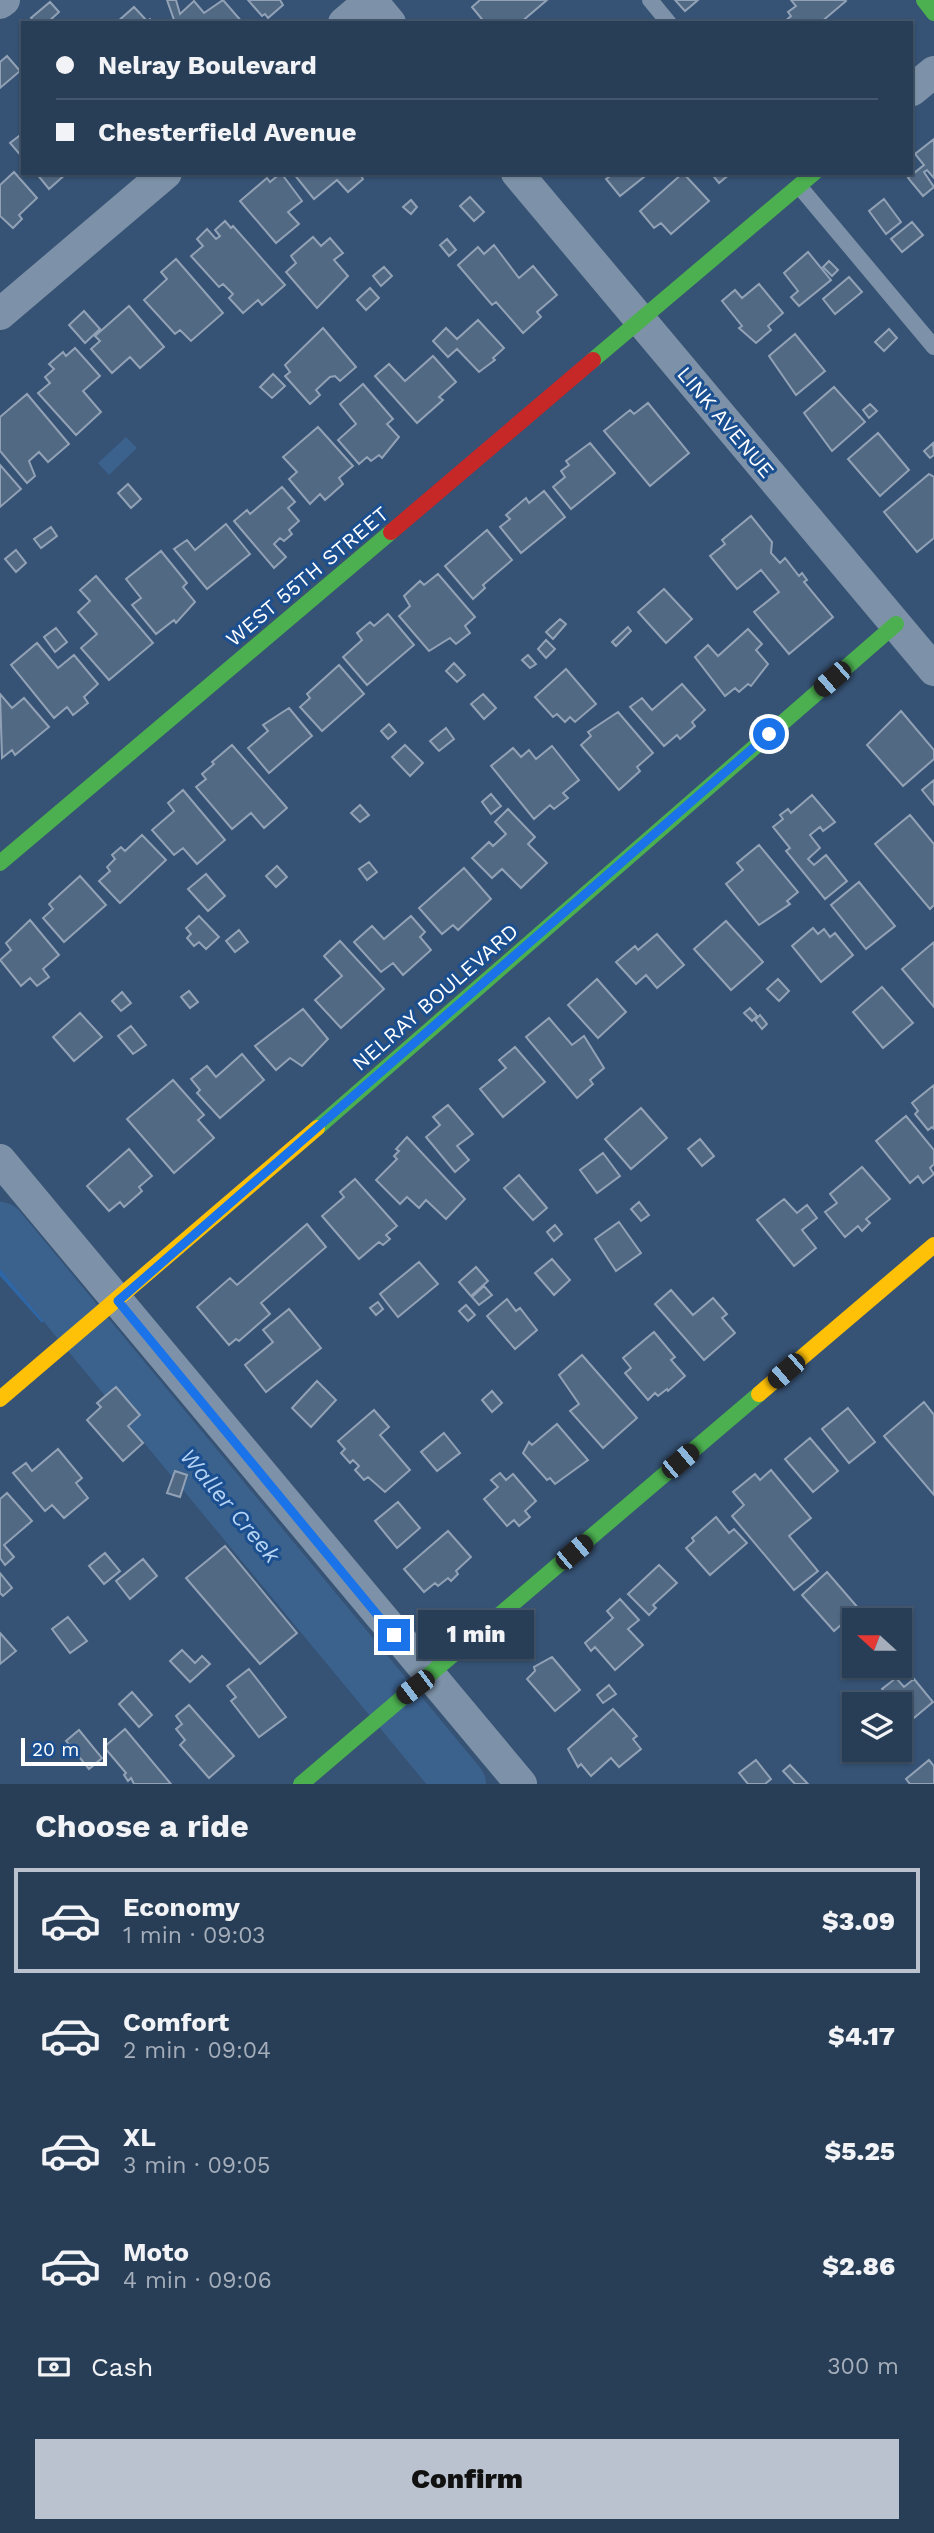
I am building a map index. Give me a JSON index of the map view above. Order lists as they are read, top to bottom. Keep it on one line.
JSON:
{"streets":{"street":["LINK AVENUE","WEST 55TH STREET","NELRAY BOULEVARD"]},"crossings":[["LINK AVENUE","WEST 55TH STREET"],["LINK AVENUE","NELRAY BOULEVARD"]],"water":["Waller Creek"],"scale_bar":"20 m","north":"left","page":{"banner":["Nelray Boulevard","Chesterfield Avenue"],"bubble":"1 min","scale":"20 m","heading":"Choose a ride","list":[{"name":"Economy","note":"1 min · 09:03","value":"$3.09"},{"name":"Comfort","note":"2 min · 09:04","value":"$4.17"},{"name":"XL","note":"3 min · 09:05","value":"$5.25"},{"name":"Moto","note":"4 min · 09:06","value":"$2.86"}],"pay":["Cash","300 m"],"buttons":"Confirm"}}
